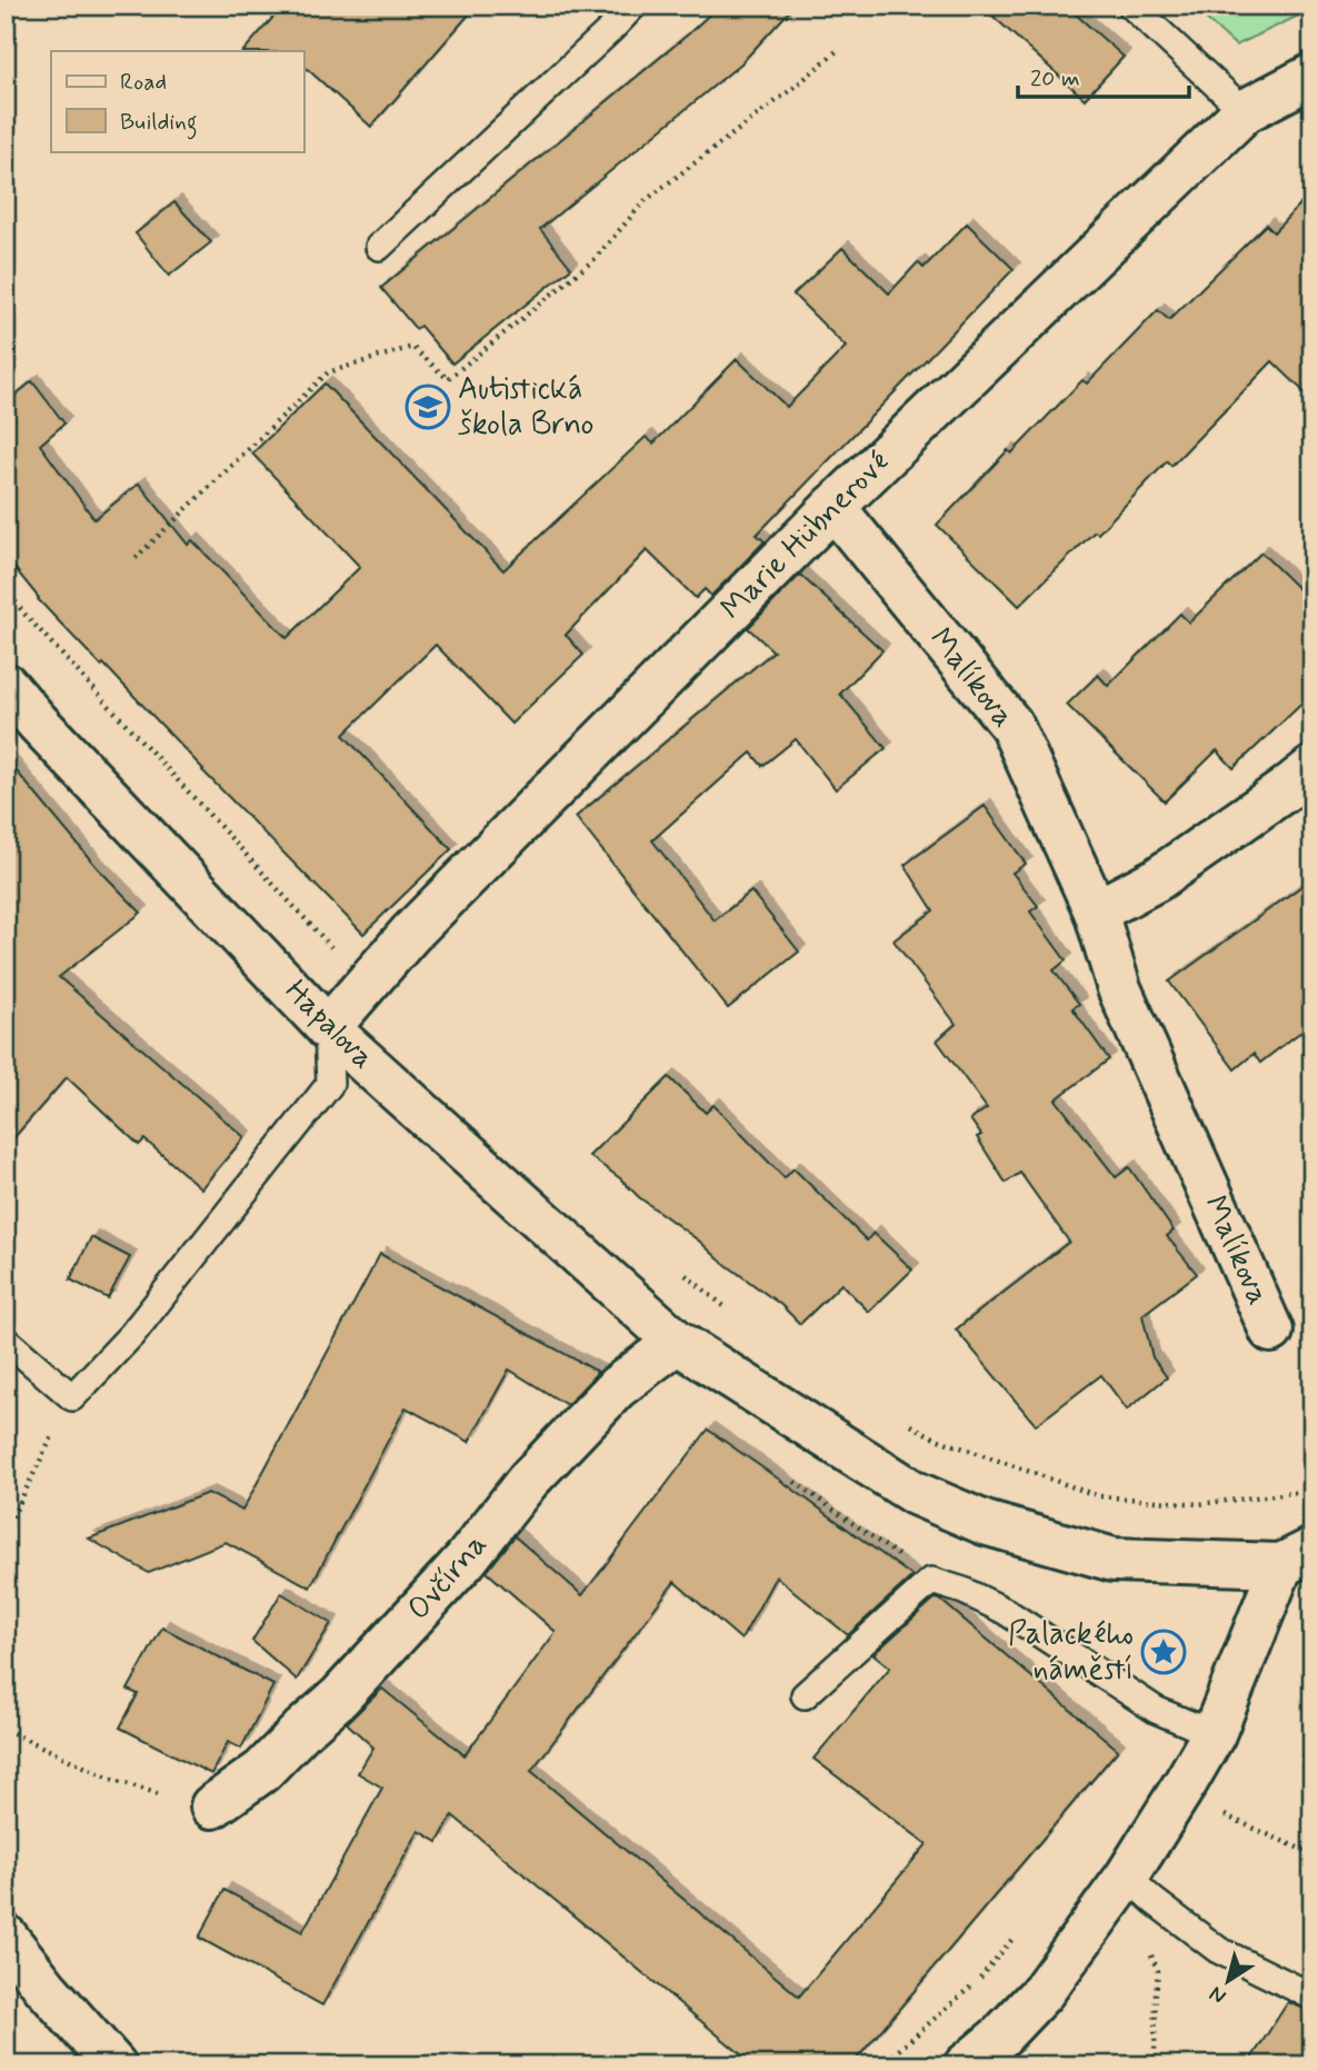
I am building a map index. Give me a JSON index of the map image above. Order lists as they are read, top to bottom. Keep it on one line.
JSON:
{"streets":{"street":["Marie Hübnerové","Malíkova","Hapalova","Ovčírna"]},"crossings":[["Marie Hübnerové","Malíkova"],["Marie Hübnerové","Hapalova"],["Hapalova","Ovčírna"]],"places":{"school or university":["Autistická škola Brno"],"place":["Palackého náměstí"]},"legend":["Road","Building"],"scale_bar":"20 m","north":"bottom left"}
